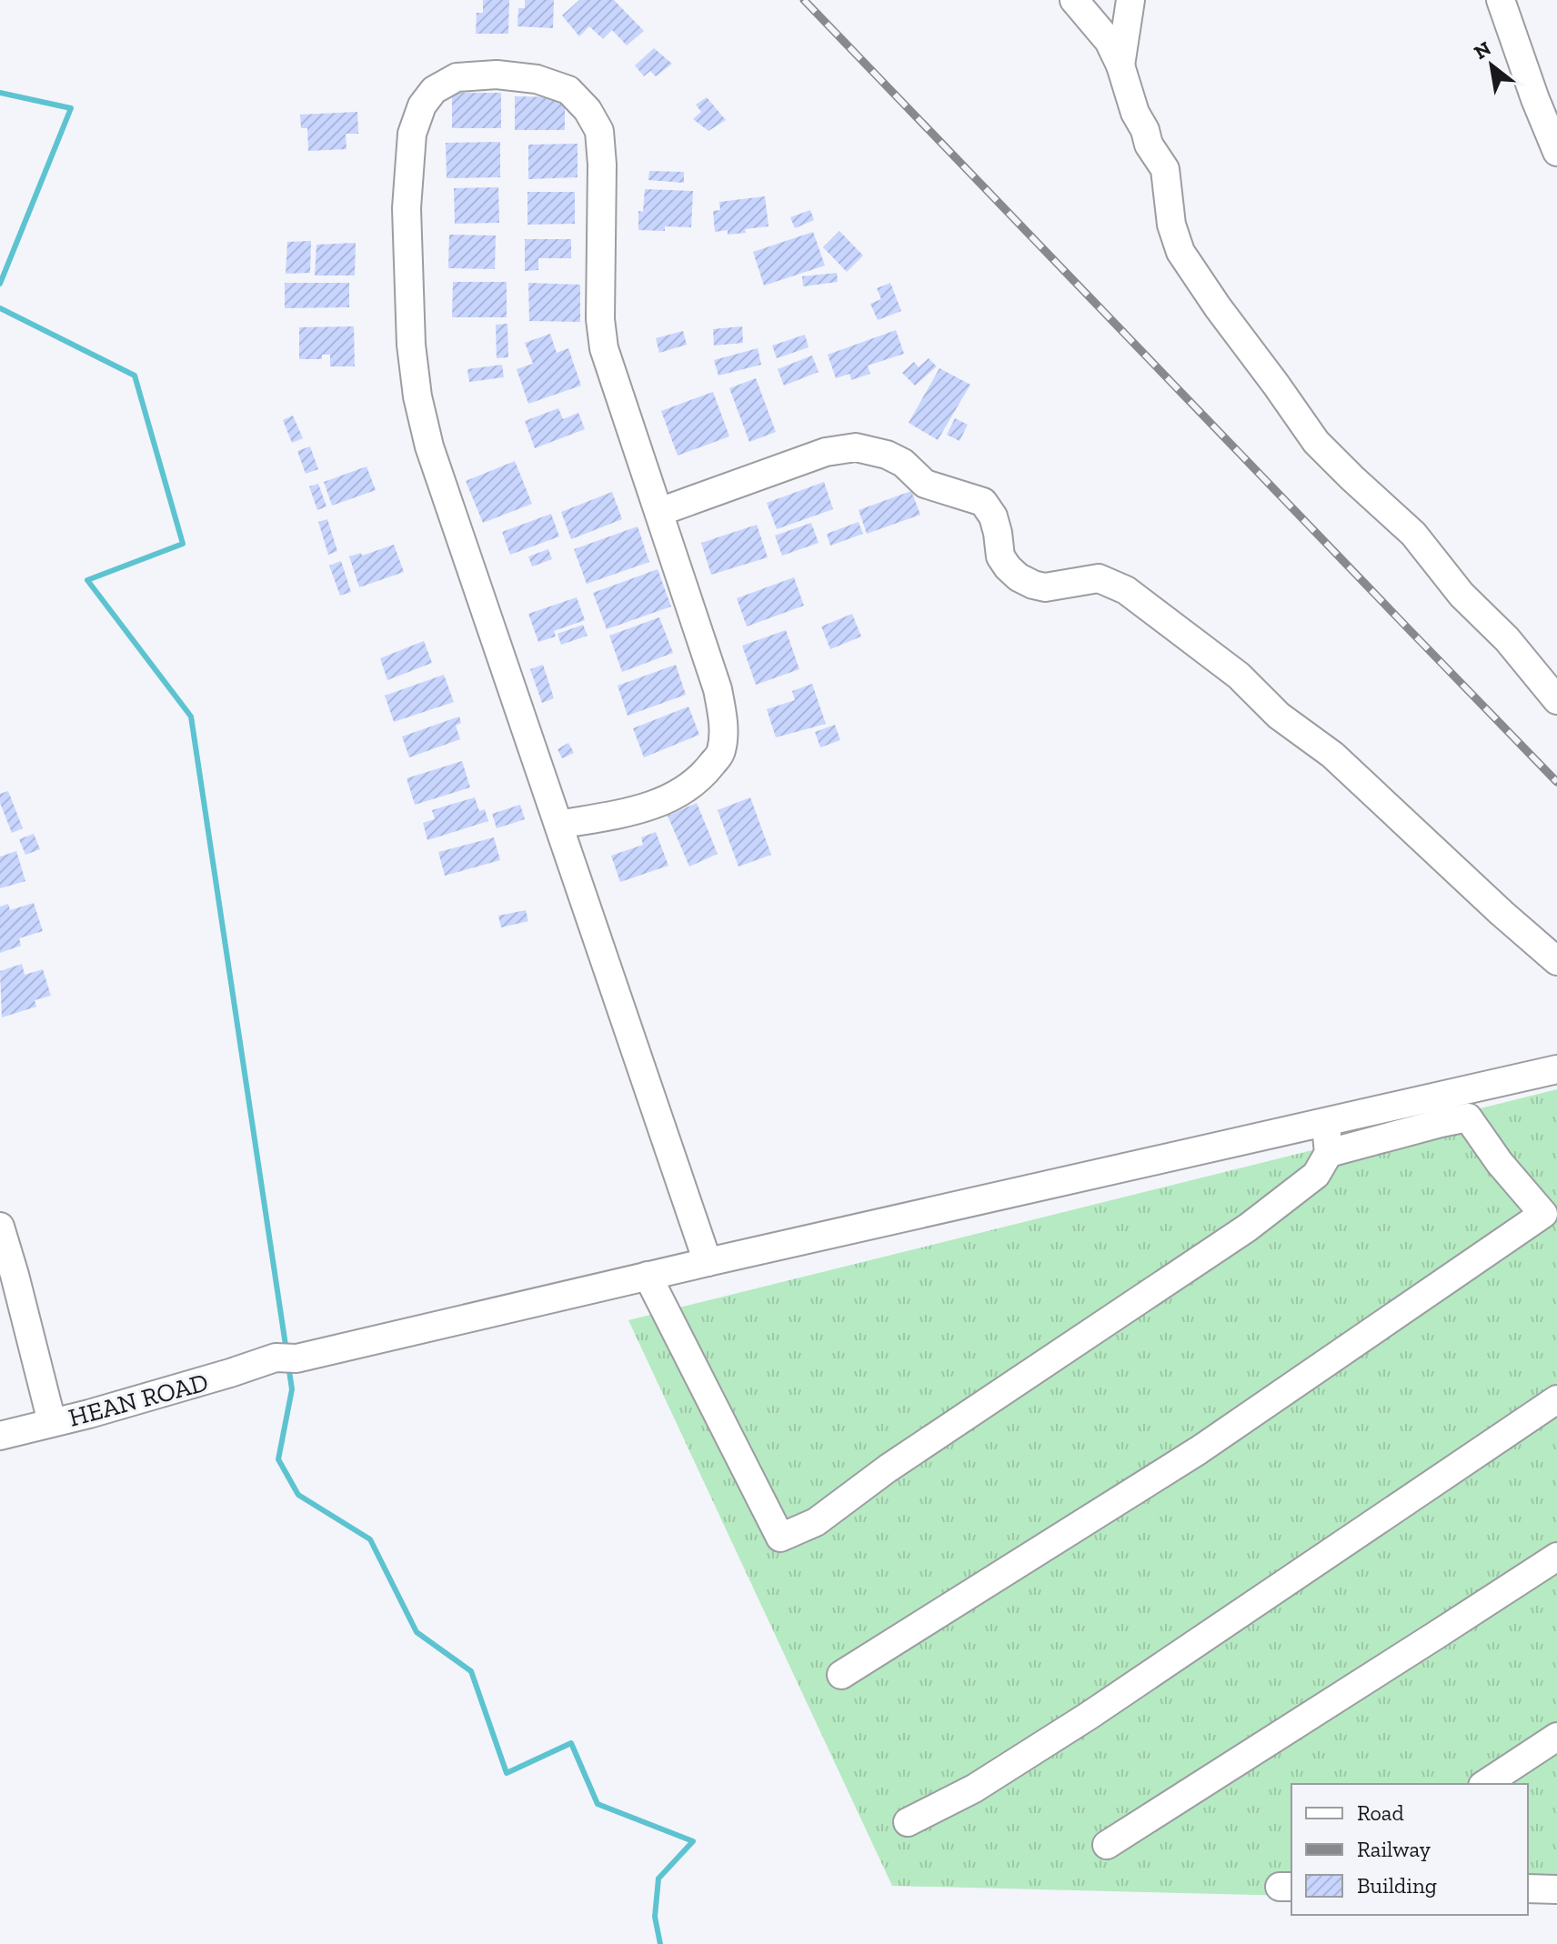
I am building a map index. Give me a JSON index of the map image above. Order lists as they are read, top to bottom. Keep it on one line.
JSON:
{"streets":{"street":["HEAN ROAD"]},"legend":["Road","Railway","Building"],"north":"top left"}
